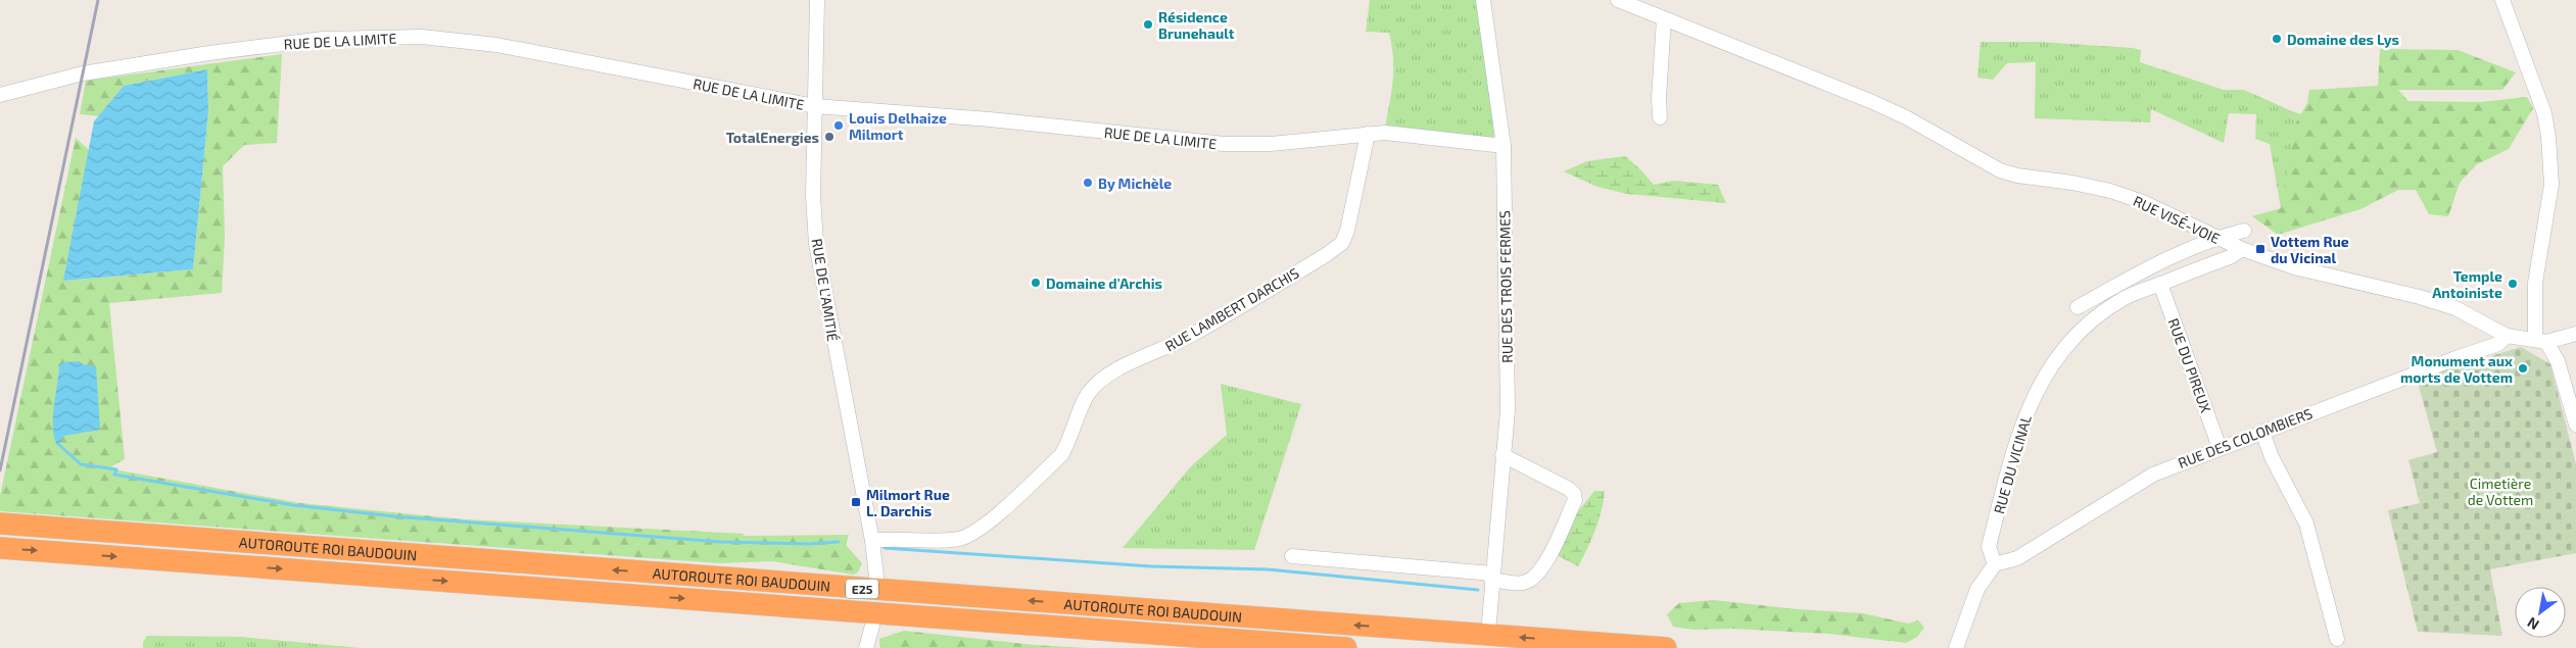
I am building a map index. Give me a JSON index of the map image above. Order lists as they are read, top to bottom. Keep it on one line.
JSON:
{"streets":{"highway":["AUTOROUTE ROI BAUDOUIN","E25"],"street":["RUE DE LA LIMITE","RUE VISÉ-VOIE","RUE DES TROIS FERMES","RUE DE L'AMITIÉ","RUE LAMBERT DARCHIS","RUE DU PIREUX","RUE DES COLOMBIERS","RUE DU VICINAL"]},"crossings":[["RUE DE LA LIMITE","RUE DES TROIS FERMES"],["RUE DE LA LIMITE","RUE DE L'AMITIÉ"],["RUE DE LA LIMITE","RUE LAMBERT DARCHIS"],["RUE VISÉ-VOIE","RUE DES COLOMBIERS"],["RUE VISÉ-VOIE","RUE DU VICINAL"],["RUE DE L'AMITIÉ","RUE LAMBERT DARCHIS"],["RUE DU PIREUX","RUE DES COLOMBIERS"],["RUE DU PIREUX","RUE DU VICINAL"],["RUE DES COLOMBIERS","RUE DU VICINAL"]],"parks":["Cimetière de Vottem"],"places":{"other":["Résidence Brunehault","Domaine des Lys","Louis Delhaize Milmort","TotalEnergies","By Michèle","Domaine d'Archis","Temple Antoiniste","Monument aux morts de Vottem"],"transit":["Vottem Rue du Vicinal","Milmort Rue L. Darchis"]},"north":"bottom left"}
